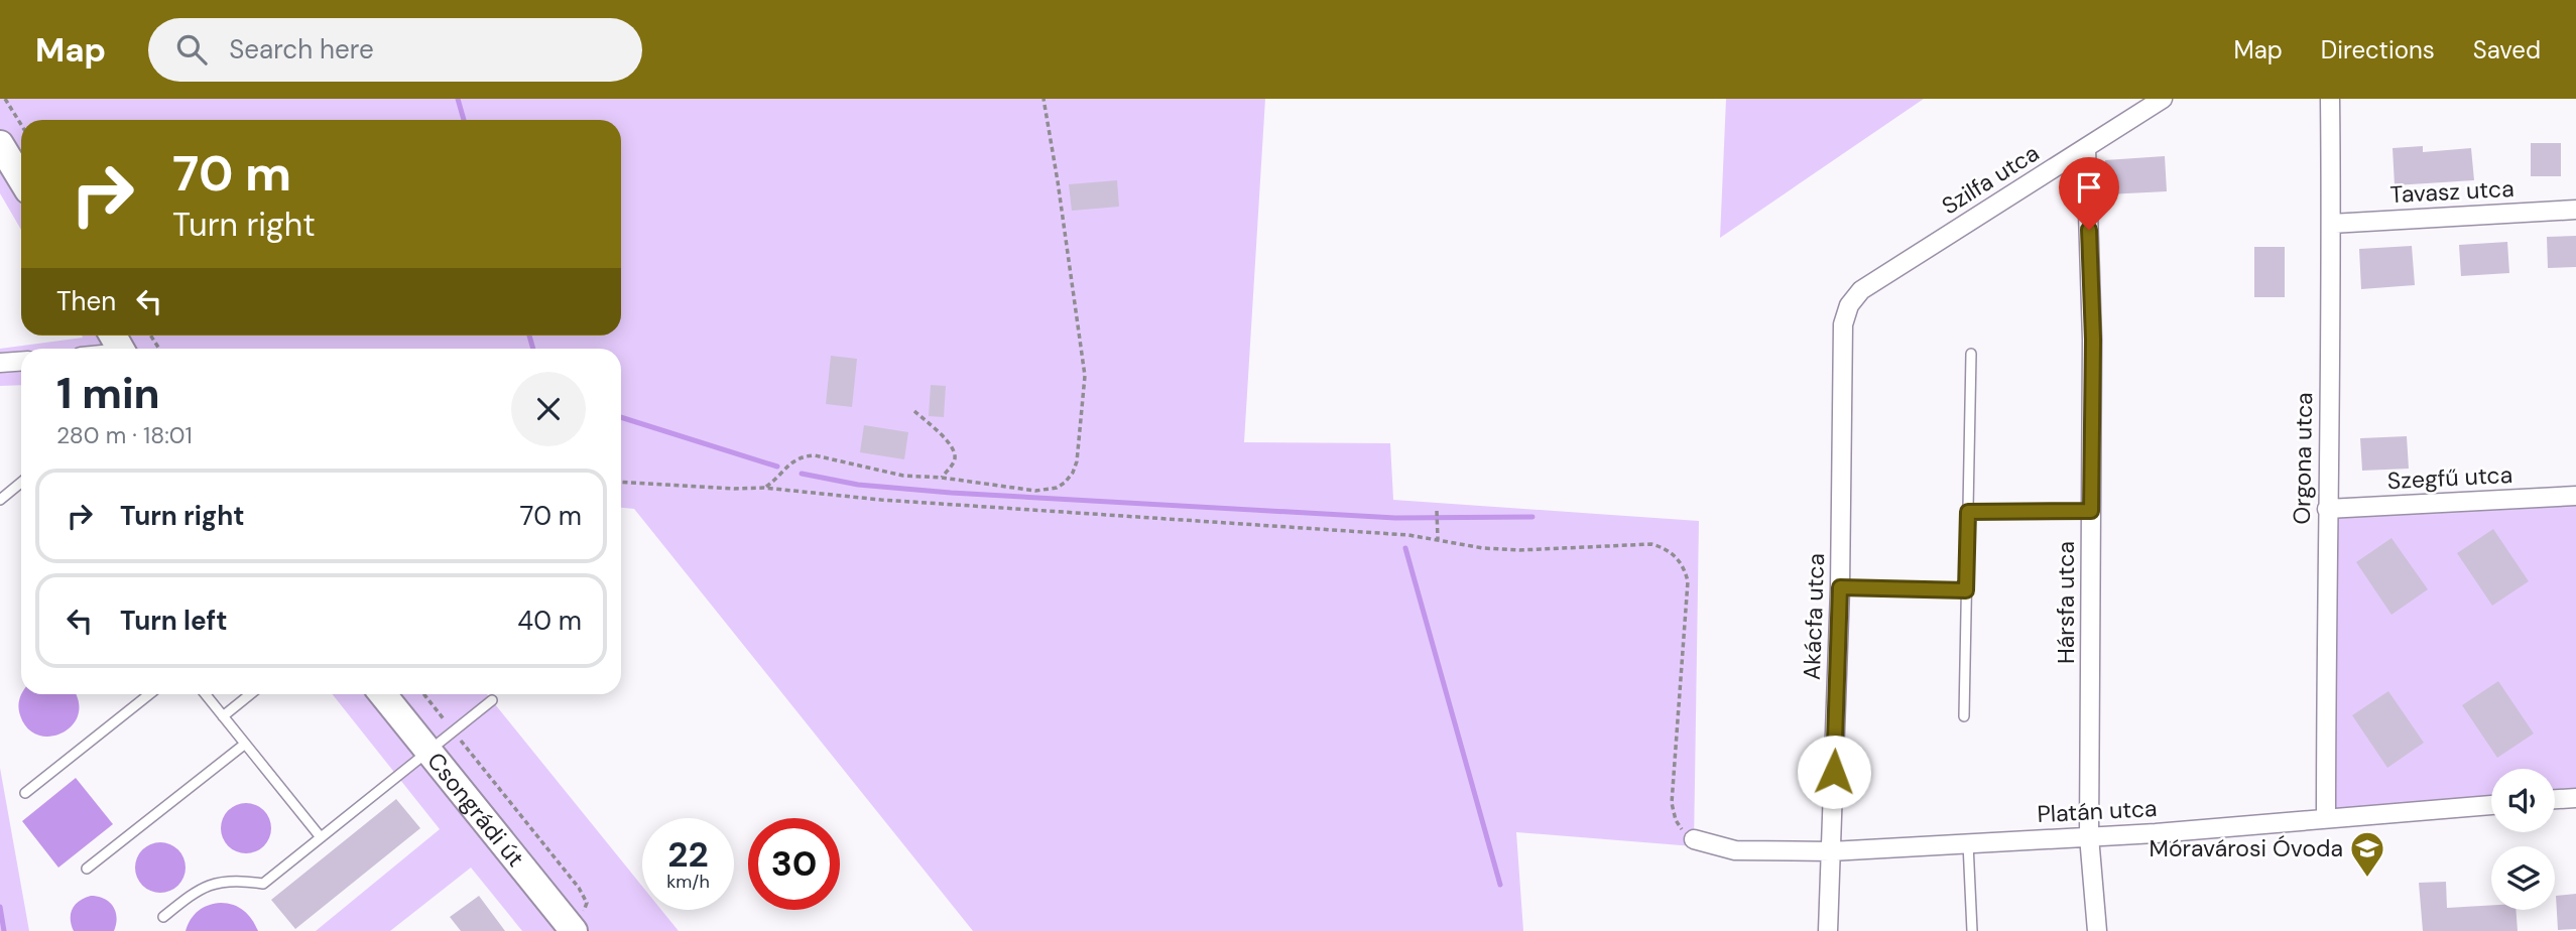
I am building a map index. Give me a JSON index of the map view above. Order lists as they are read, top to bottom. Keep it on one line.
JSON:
{"streets":{"main road":["Csongrádi út"],"street":["Szilfa utca","Tavasz utca","Orgona utca","Szegfű utca","Hársfa utca","Akácfa utca","Platán utca"]},"crossings":[["Szilfa utca","Hársfa utca"],["Szilfa utca","Akácfa utca"],["Tavasz utca","Orgona utca"],["Orgona utca","Szegfű utca"],["Orgona utca","Platán utca"],["Hársfa utca","Platán utca"],["Akácfa utca","Platán utca"]],"places":{"school or university":["Móravárosi Óvoda"]},"page":{"header":"Map","search":"Search here","nav":["Map","Directions","Saved"],"turn":["70 m","Turn right"],"then":"Then","heading":["1 min","280 m · 18:01"],"list":[{"name":"Turn right","value":"70 m"},{"name":"Turn left","value":"40 m"}],"speed":"22 km/h","limit":"30"}}
